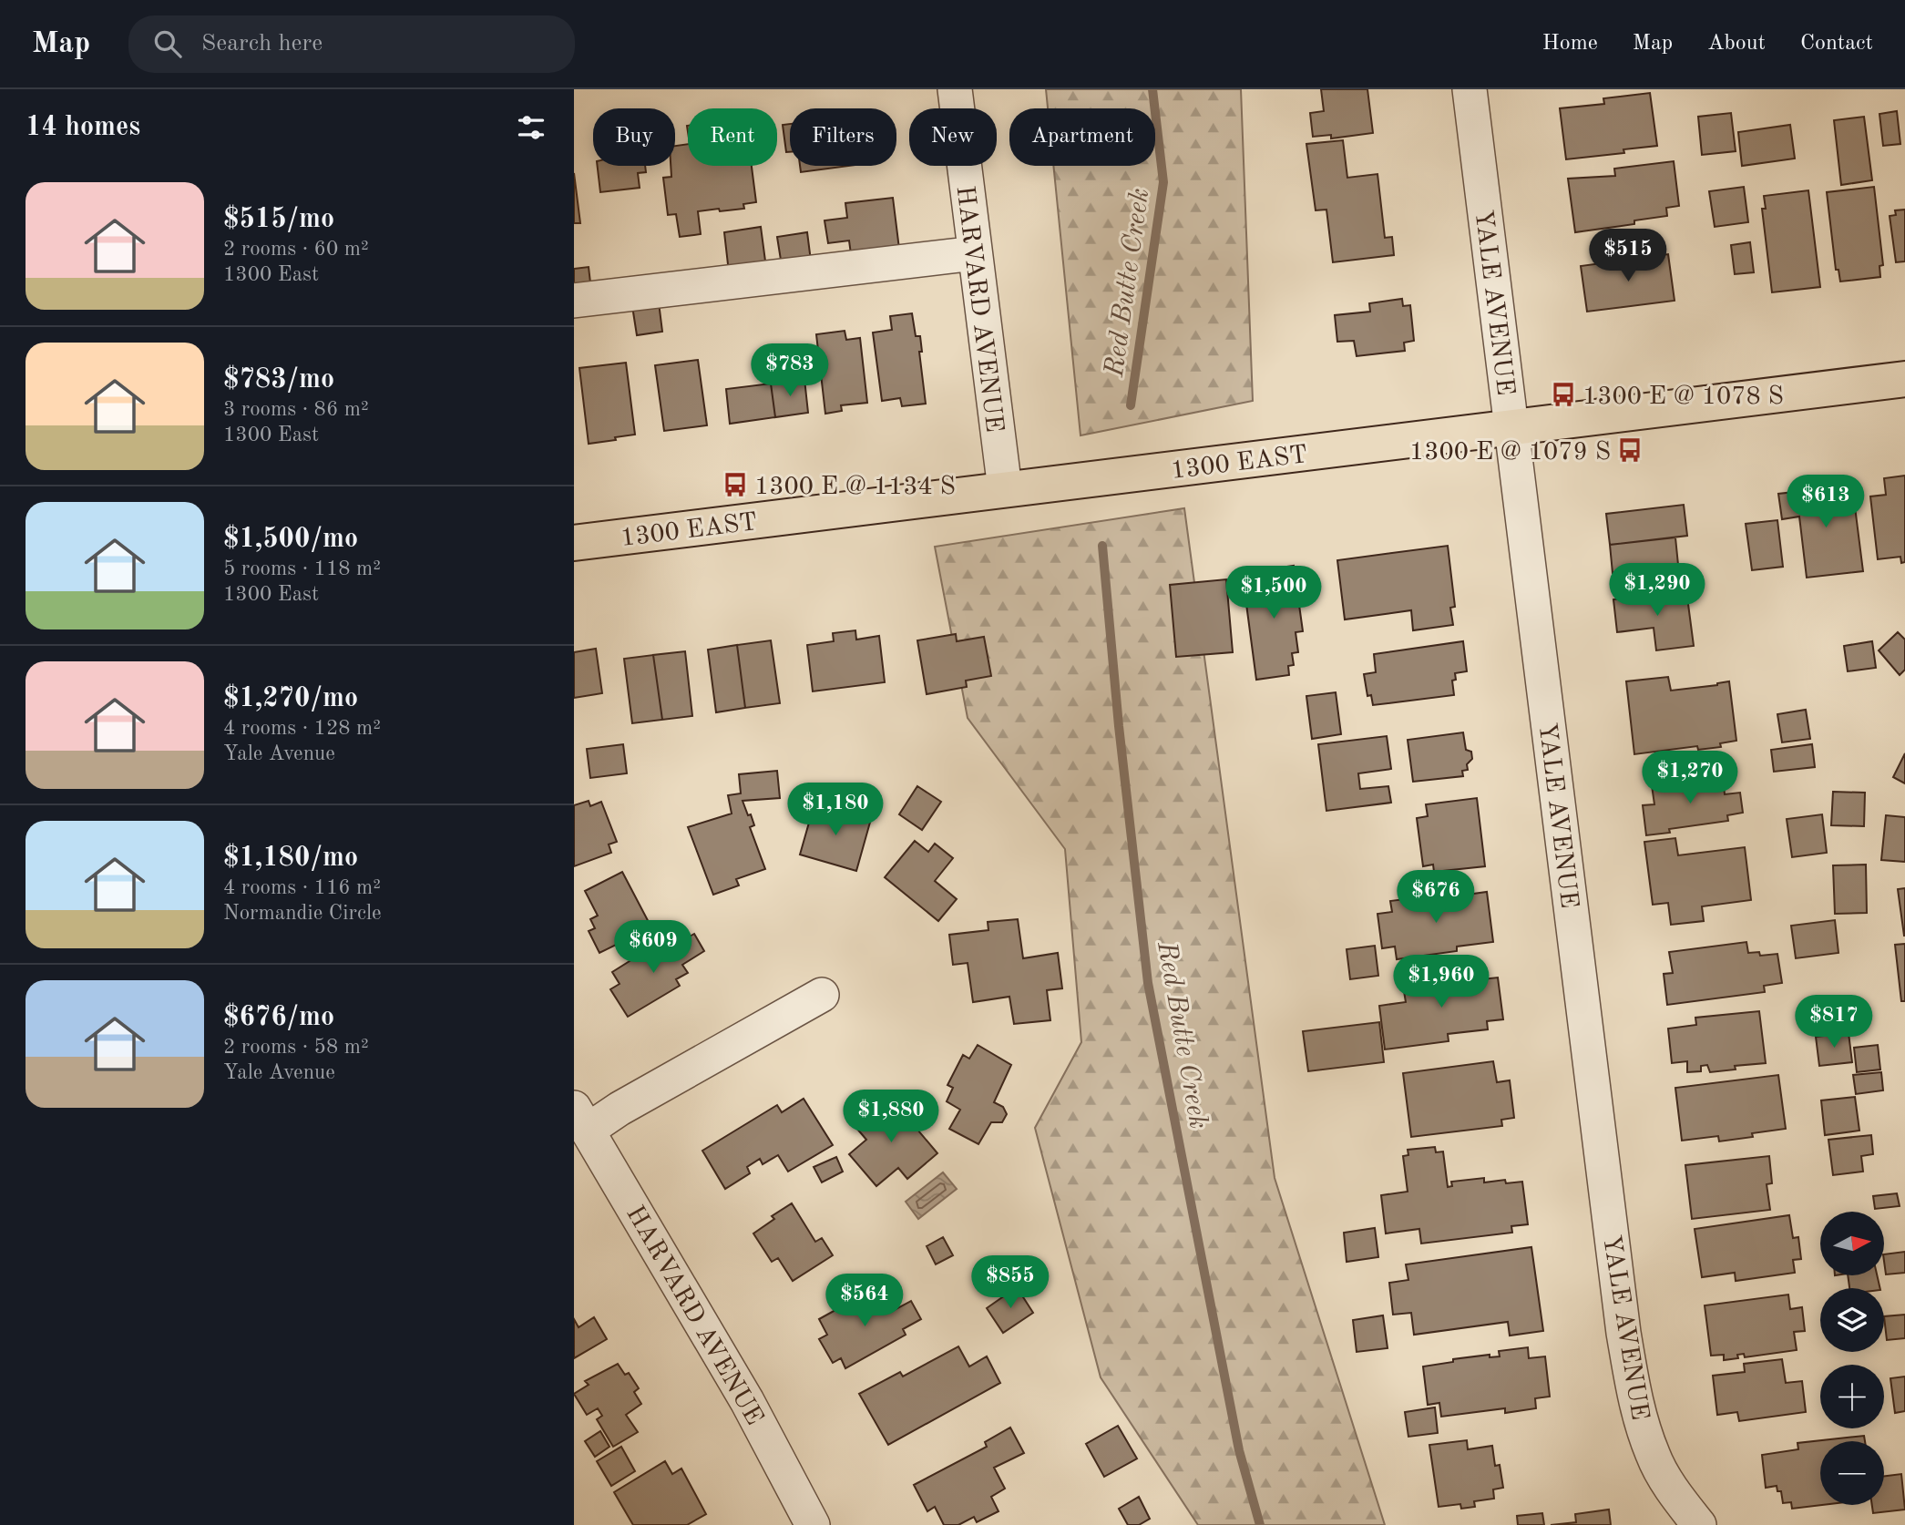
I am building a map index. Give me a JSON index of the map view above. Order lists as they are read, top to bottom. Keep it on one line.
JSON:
{"streets":{"main road":["1300 EAST"],"street":["YALE AVENUE","HARVARD AVENUE"]},"crossings":[["YALE AVENUE","1300 EAST"],["HARVARD AVENUE","1300 EAST"]],"water":["Red Butte Creek"],"places":{"bus stop":["1300 E @ 1078 S","1300 E @ 1079 S","1300 E @ 1134 S"]},"north":"right","page":{"header":"Map","search":"Search here","nav":["Home","Map","About","Contact"],"heading":"14 homes","chip":["Buy","Rent","Filters","New","Apartment"],"list":[{"name":"$515/mo","note":"2 rooms · 60 m² · 1300 East"},{"name":"$783/mo","note":"3 rooms · 86 m² · 1300 East"},{"name":"$1,500/mo","note":"5 rooms · 118 m² · 1300 East"},{"name":"$1,270/mo","note":"4 rooms · 128 m² · Yale Avenue"},{"name":"$1,180/mo","note":"4 rooms · 116 m² · Normandie Circle"},{"name":"$676/mo","note":"2 rooms · 58 m² · Yale Avenue"}],"price":["$515","$783","$613","$1,290","$1,500","$1,270","$1,180","$676","$609","$1,960","$817","$1,880","$855","$564"],"map_buttons":["+","−"]}}
